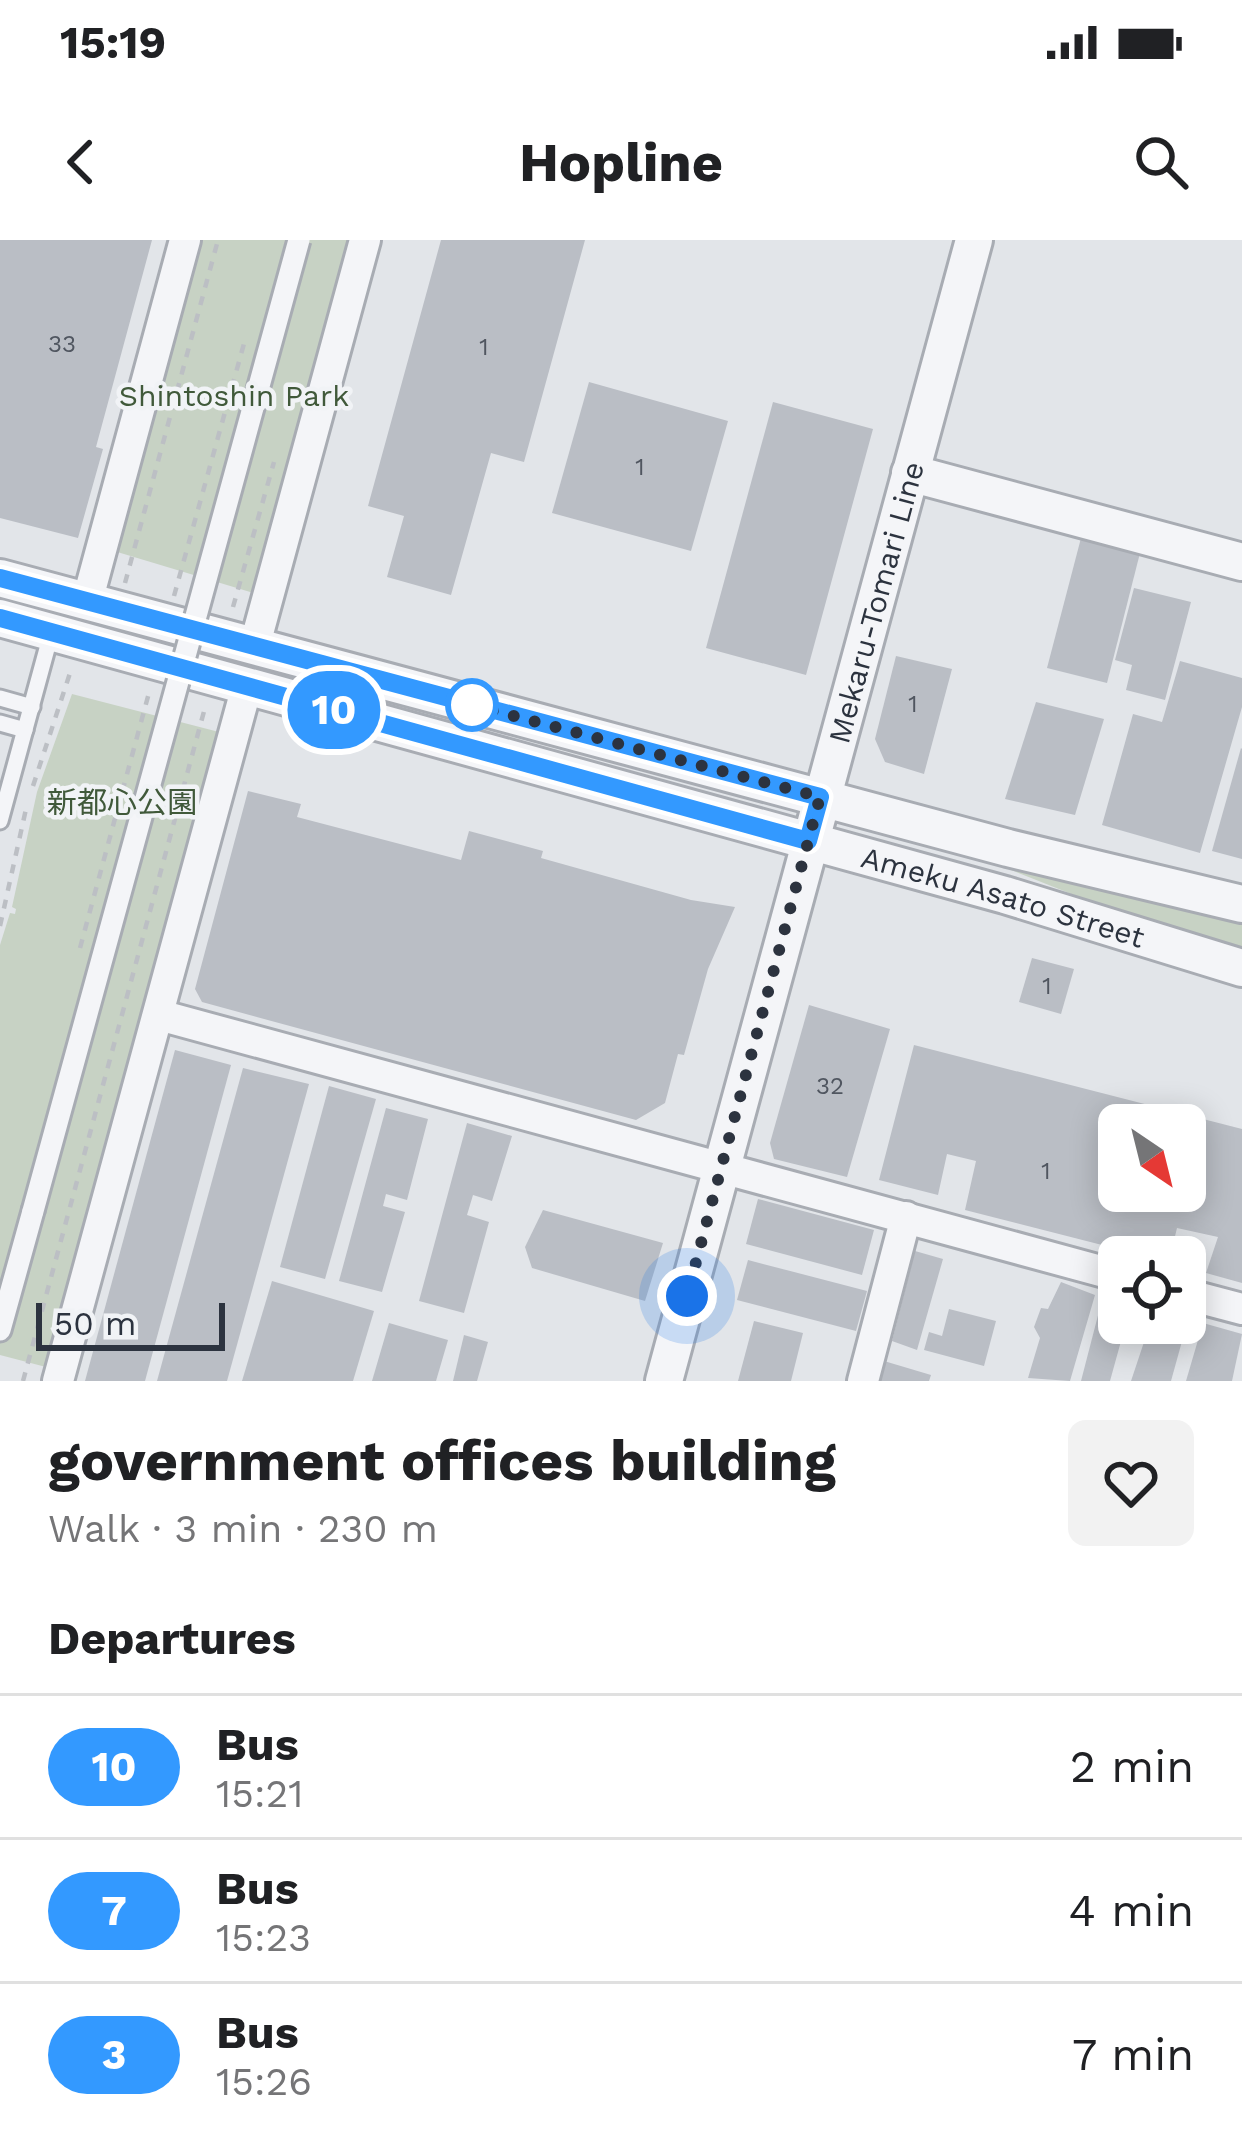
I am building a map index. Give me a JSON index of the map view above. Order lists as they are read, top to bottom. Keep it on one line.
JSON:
{"streets":{"street":["Mekaru-Tomari Line","Ameku Asato Street"]},"crossings":[["Mekaru-Tomari Line","Ameku Asato Street"]],"parks":["Shintoshin Park","新都心公園"],"lines":["bus line 10"],"house_numbers":["33","1","1","1","1","32","1"],"scale_bar":"50 m","north":"bottom right","page":{"status":"15:19","header":"Hopline","on_map":"10","scale":"50 m","heading":[["government offices building","Walk · 3 min · 230 m"],"Departures"],"list":[{"mark":"10","name":"Bus","note":"15:21","value":"2 min"},{"mark":"7","name":"Bus","note":"15:23","value":"4 min"},{"mark":"3","name":"Bus","note":"15:26","value":"7 min"}]}}
